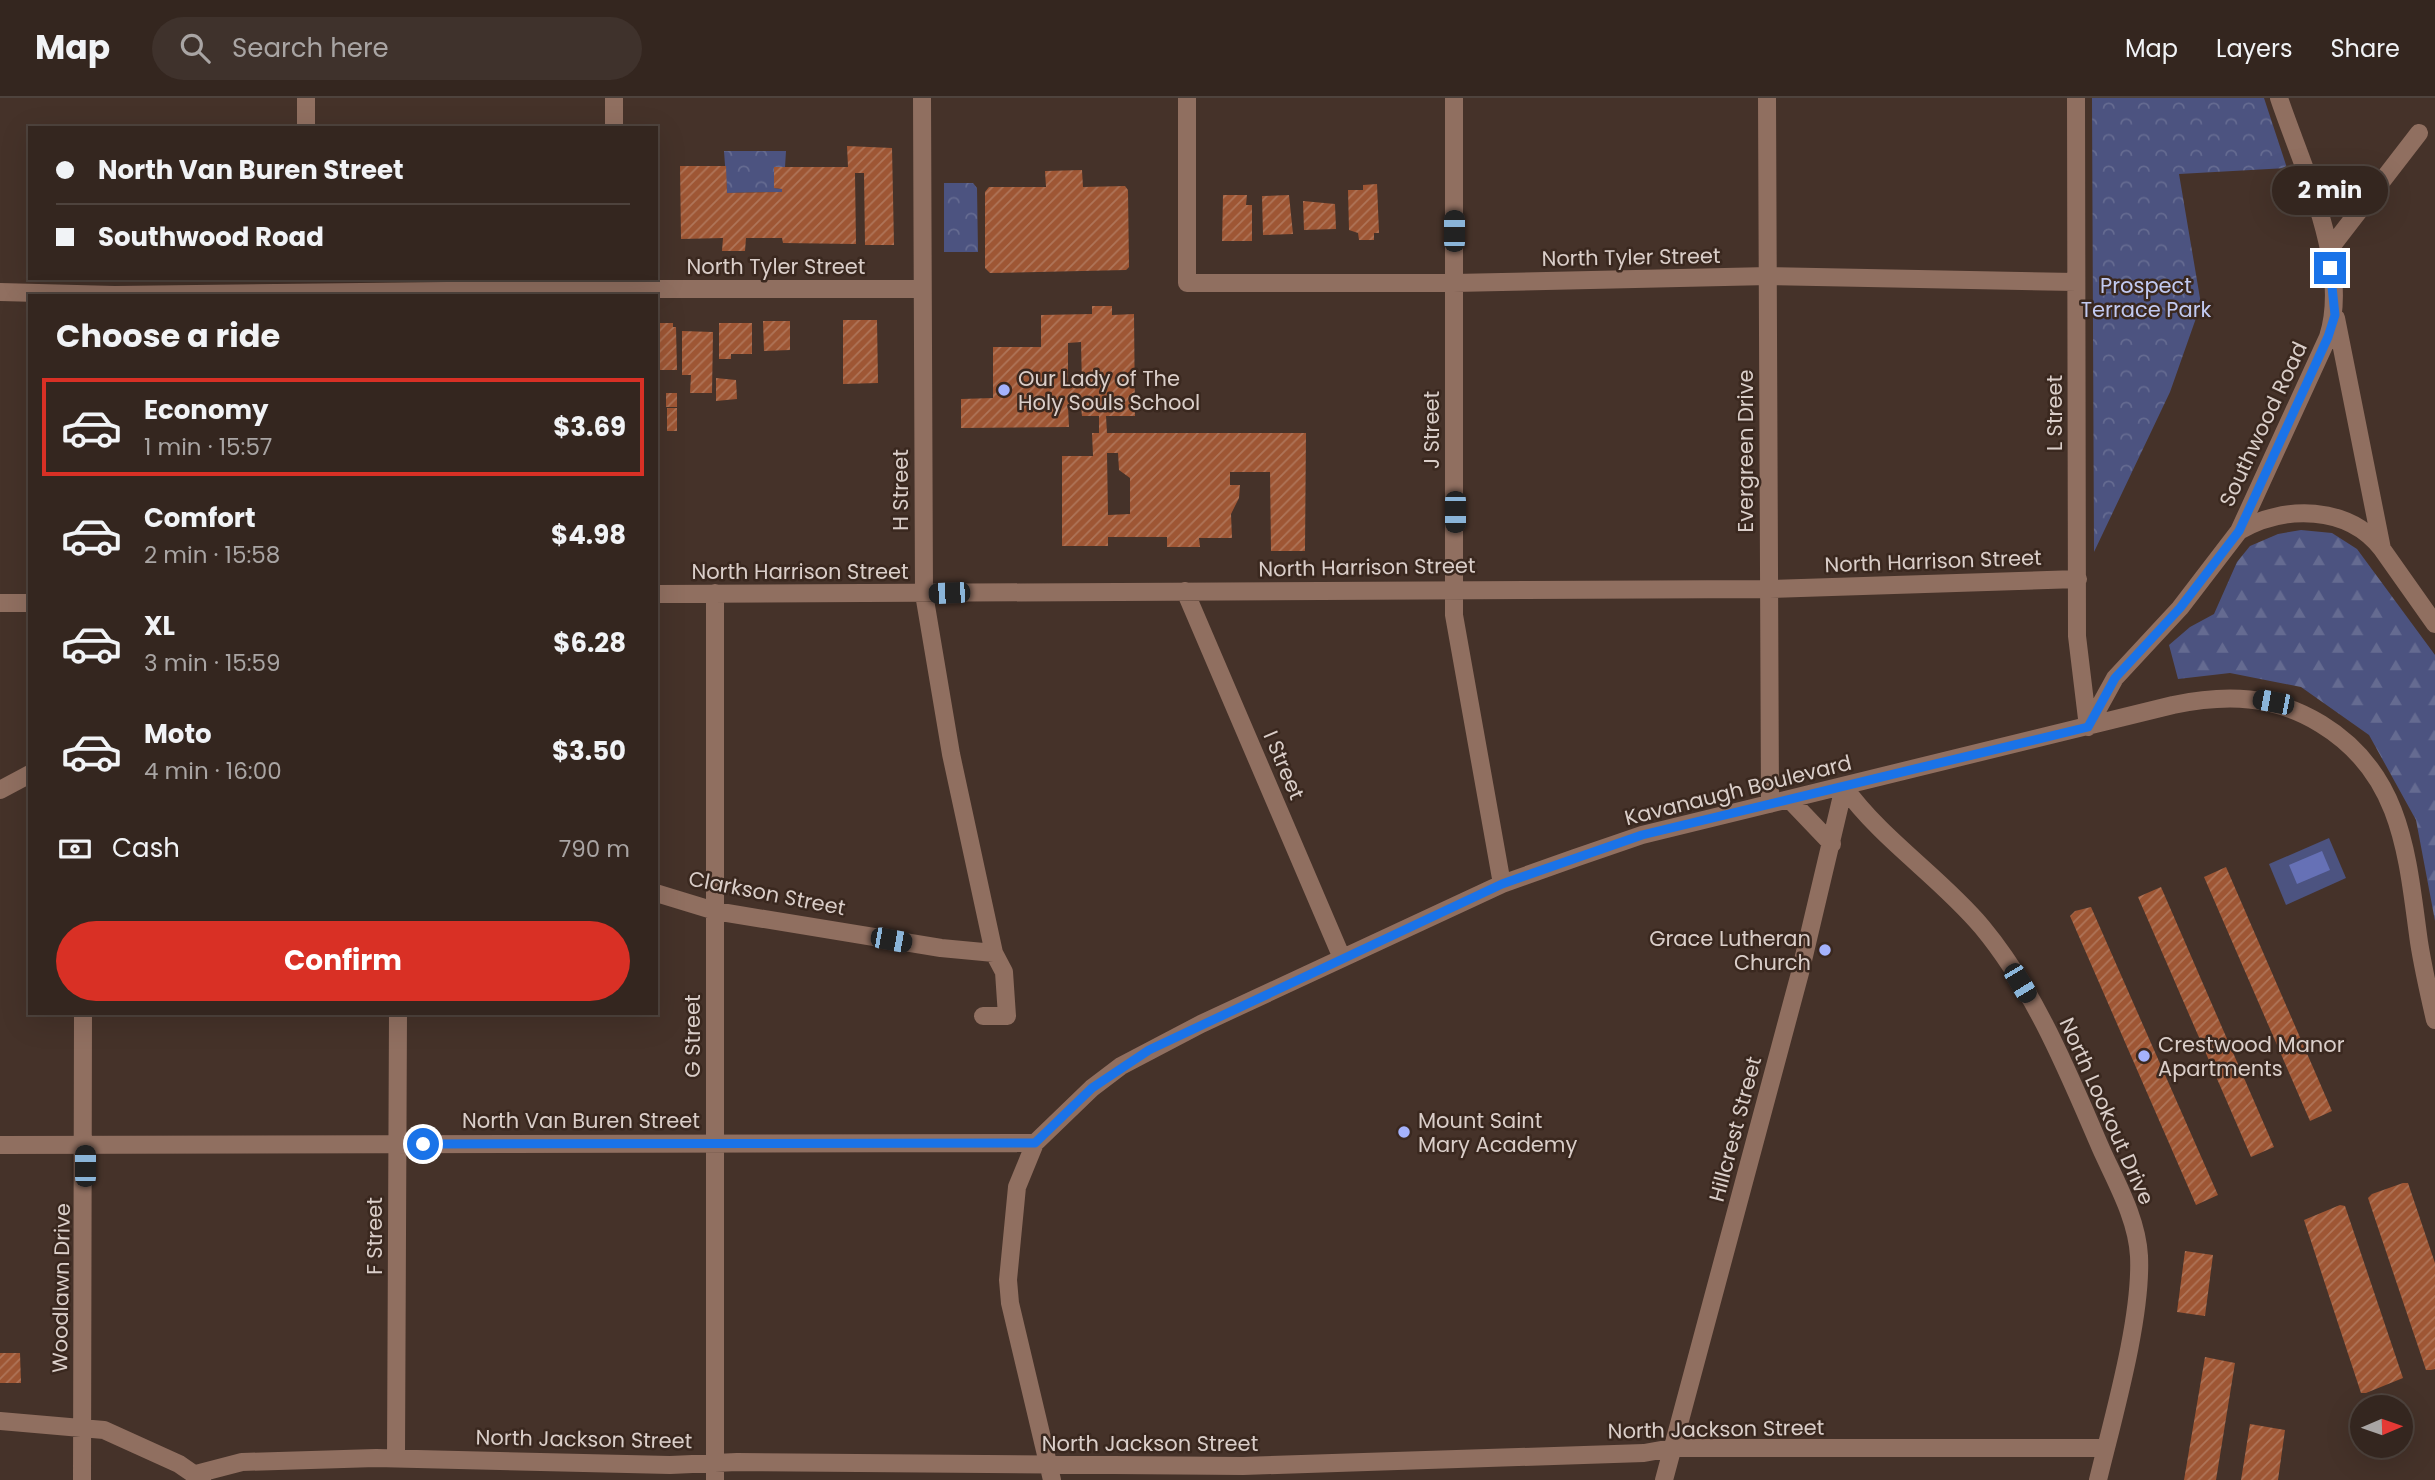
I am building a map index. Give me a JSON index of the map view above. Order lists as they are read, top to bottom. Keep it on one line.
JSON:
{"streets":{"street":["North Tyler Street","L Street","Southwood Road","J Street","Evergreen Drive","H Street","North Harrison Street","I Street","Kavanaugh Boulevard","Clarkson Street","G Street","North Lookout Drive","North Van Buren Street","Hillcrest Street","F Street","Woodlawn Drive","North Jackson Street"]},"crossings":[["North Tyler Street","L Street"],["North Tyler Street","J Street"],["North Tyler Street","Evergreen Drive"],["North Tyler Street","H Street"],["L Street","Southwood Road"],["L Street","North Harrison Street"],["L Street","Kavanaugh Boulevard"],["Southwood Road","Kavanaugh Boulevard"],["J Street","North Harrison Street"],["J Street","Kavanaugh Boulevard"],["Evergreen Drive","North Harrison Street"],["Evergreen Drive","Kavanaugh Boulevard"],["H Street","North Harrison Street"],["H Street","Clarkson Street"],["North Harrison Street","I Street"],["North Harrison Street","G Street"],["I Street","Kavanaugh Boulevard"],["Kavanaugh Boulevard","North Lookout Drive"],["Kavanaugh Boulevard","North Van Buren Street"],["Kavanaugh Boulevard","Hillcrest Street"],["Kavanaugh Boulevard","North Jackson Street"],["Clarkson Street","G Street"],["G Street","North Van Buren Street"],["G Street","North Jackson Street"],["North Lookout Drive","Hillcrest Street"],["North Lookout Drive","North Jackson Street"],["North Van Buren Street","F Street"],["North Van Buren Street","Woodlawn Drive"],["Hillcrest Street","North Jackson Street"],["F Street","North Jackson Street"],["Woodlawn Drive","North Jackson Street"]],"parks":["Prospect Terrace Park"],"places":["Our Lady of The Holy Souls School","Grace Lutheran Church","Crestwood Manor Apartments","Mount Saint Mary Academy"],"north":"right","page":{"header":"Map","search":"Search here","nav":["Map","Layers","Share"],"banner":["North Van Buren Street","Southwood Road"],"bubble":"2 min","heading":"Choose a ride","list":[{"name":"Economy","note":"1 min · 15:57","value":"$3.69"},{"name":"Comfort","note":"2 min · 15:58","value":"$4.98"},{"name":"XL","note":"3 min · 15:59","value":"$6.28"},{"name":"Moto","note":"4 min · 16:00","value":"$3.50"}],"pay":["Cash","790 m"],"buttons":"Confirm"}}
